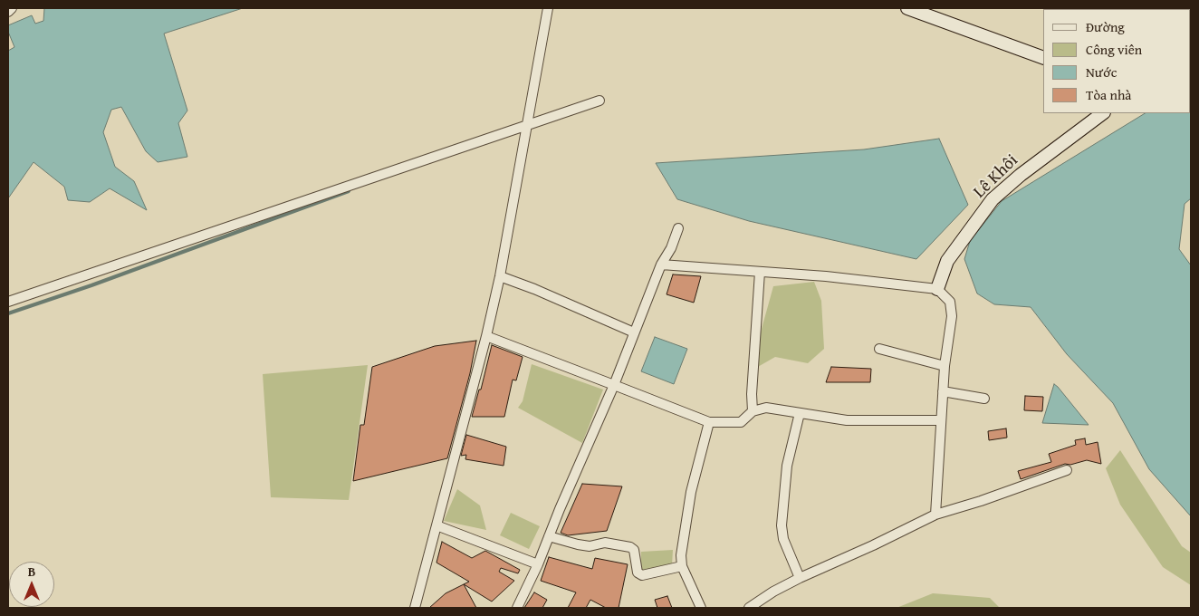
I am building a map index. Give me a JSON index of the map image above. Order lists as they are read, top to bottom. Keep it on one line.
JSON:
{"streets":{"street":["Lê Khôi"]},"legend":["Đường","Công viên","Nước","Tòa nhà"],"north":"top"}
